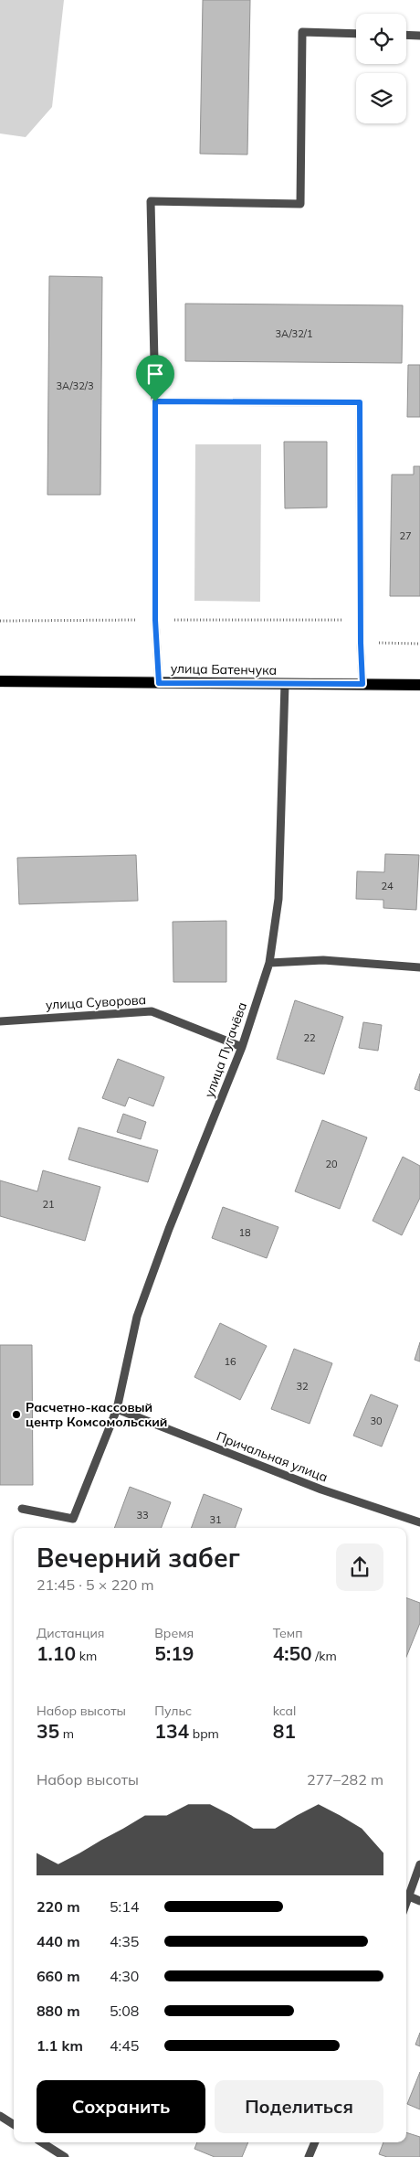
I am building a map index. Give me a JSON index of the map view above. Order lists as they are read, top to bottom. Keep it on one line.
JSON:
{"streets":{"main road":["улица Батенчука"],"street":["улица Суворова","улица Пугачёва","Причальная улица"]},"crossings":[["улица Батенчука","улица Пугачёва"],["улица Суворова","улица Пугачёва"],["улица Пугачёва","Причальная улица"]],"places":["Расчетно-кассовый центр Комсомольский"],"house_numbers":["3А/32/1","3А/32/3","27","24","22","20","21","18","16","32","30","33","31"],"page":{"heading":["Вечерний забег","21:45 · 5 × 220 m"],"stats":[["Дистанция","1.10 km"],["Время","5:19"],["Темп","4:50 /km"],["Набор высоты","35 m"],["Пульс","134 bpm"],["kcal","81"]],"chart":["Набор высоты","277–282 m"],"list":[{"name":"220 m","note":"5:14"},{"name":"440 m","note":"4:35"},{"name":"660 m","note":"4:30"},{"name":"880 m","note":"5:08"},{"name":"1.1 km","note":"4:45"}],"buttons":["Сохранить","Поделиться"]}}
